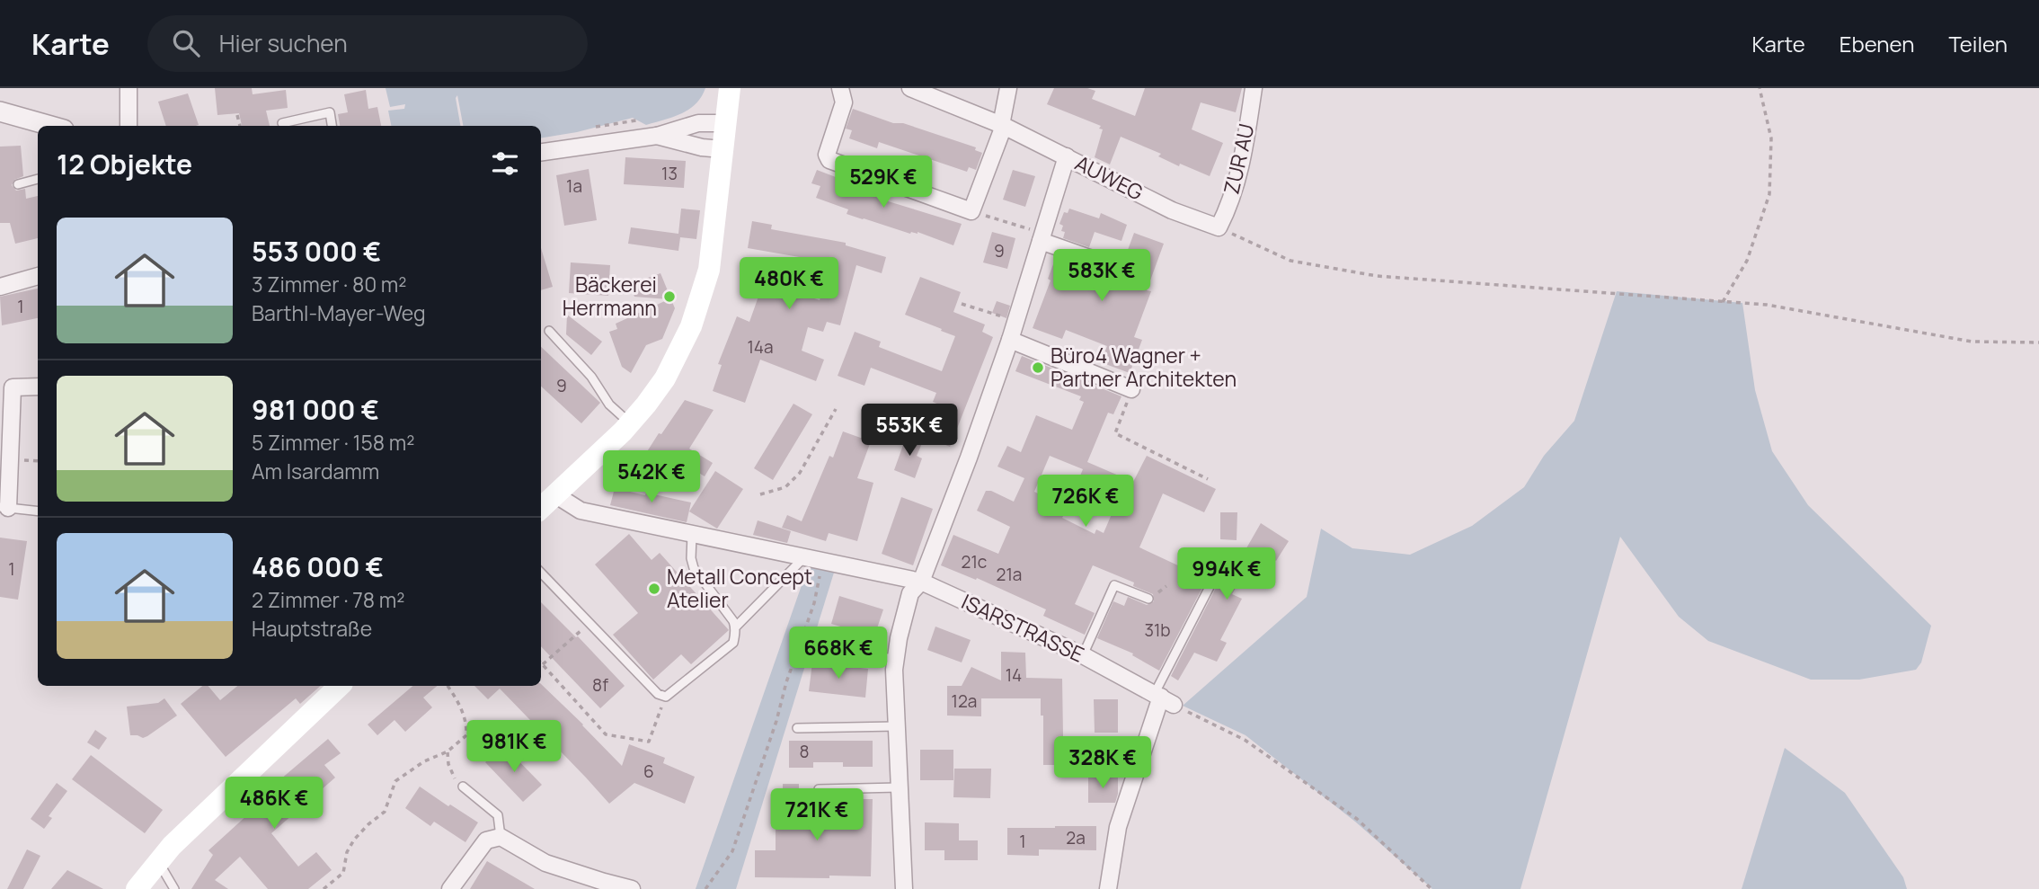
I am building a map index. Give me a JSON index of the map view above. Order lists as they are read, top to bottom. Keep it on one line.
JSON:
{"streets":{"street":["ZUR AU","AUWEG","ISARSTRASSE"]},"crossings":[["ZUR AU","AUWEG"]],"places":["Bäckerei Herrmann","Büro4 Wagner + Partner Architekten","Metall Concept Atelier"],"house_numbers":["13","1a","9","1","14a","9","21c","1","21a","31b","14","8f","12a","8","6","2a","1"],"page":{"header":"Karte","search":"Hier suchen","nav":["Karte","Ebenen","Teilen"],"heading":"12 Objekte","price":["529K €","583K €","480K €","553K €","542K €","726K €","994K €","668K €","981K €","328K €","486K €","721K €"],"list":[{"name":"553 000 €","note":"3 Zimmer · 80 m² · Barthl-Mayer-Weg"},{"name":"981 000 €","note":"5 Zimmer · 158 m² · Am Isardamm"},{"name":"486 000 €","note":"2 Zimmer · 78 m² · Hauptstraße"}]}}
